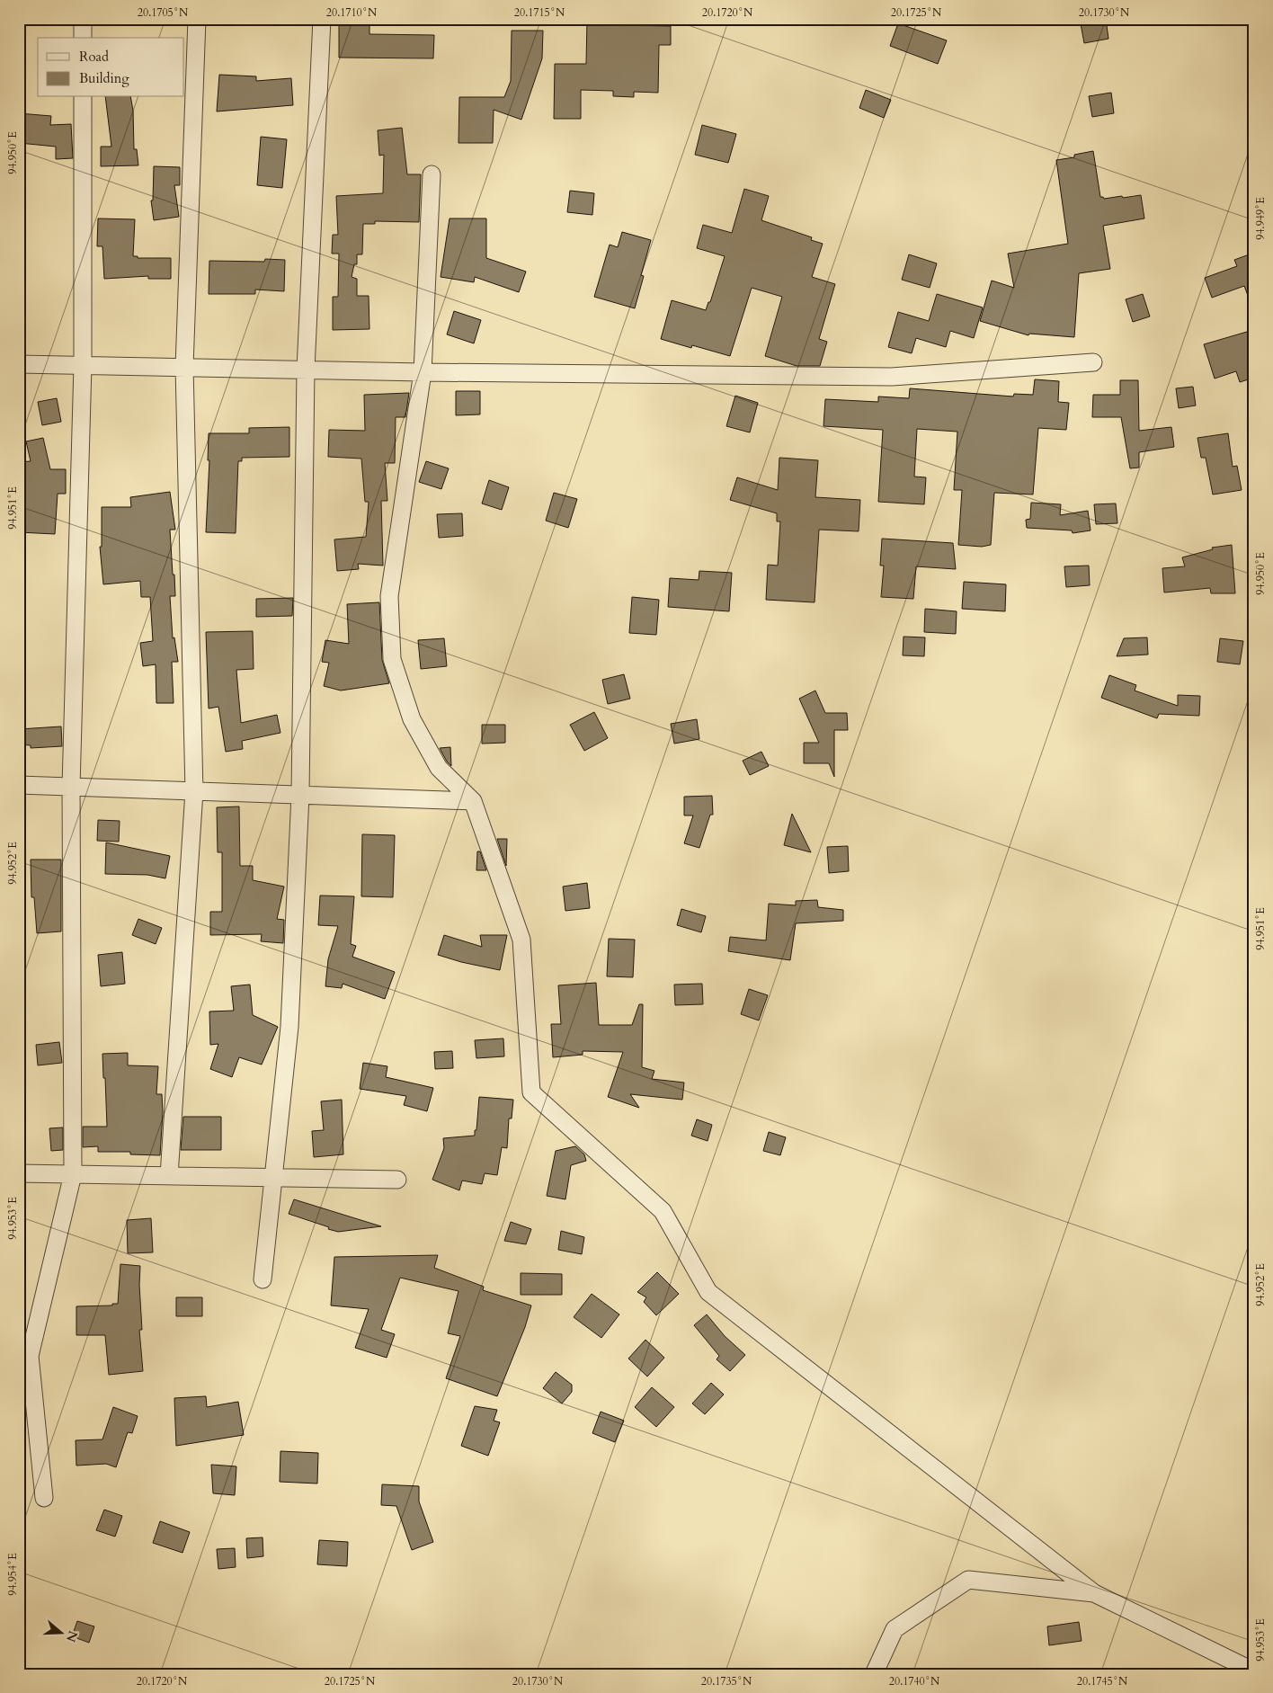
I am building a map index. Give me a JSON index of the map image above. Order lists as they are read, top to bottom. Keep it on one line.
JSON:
{"legend":["Road","Building"],"north":"right","coordinates":["20.1705°N","20.1710°N","20.1715°N","20.1720°N","20.1725°N","20.1730°N","94.950°E","94.949°E","94.951°E","94.952°E","94.953°E","94.954°E","20.1735°N","20.1740°N","20.1745°N"]}
